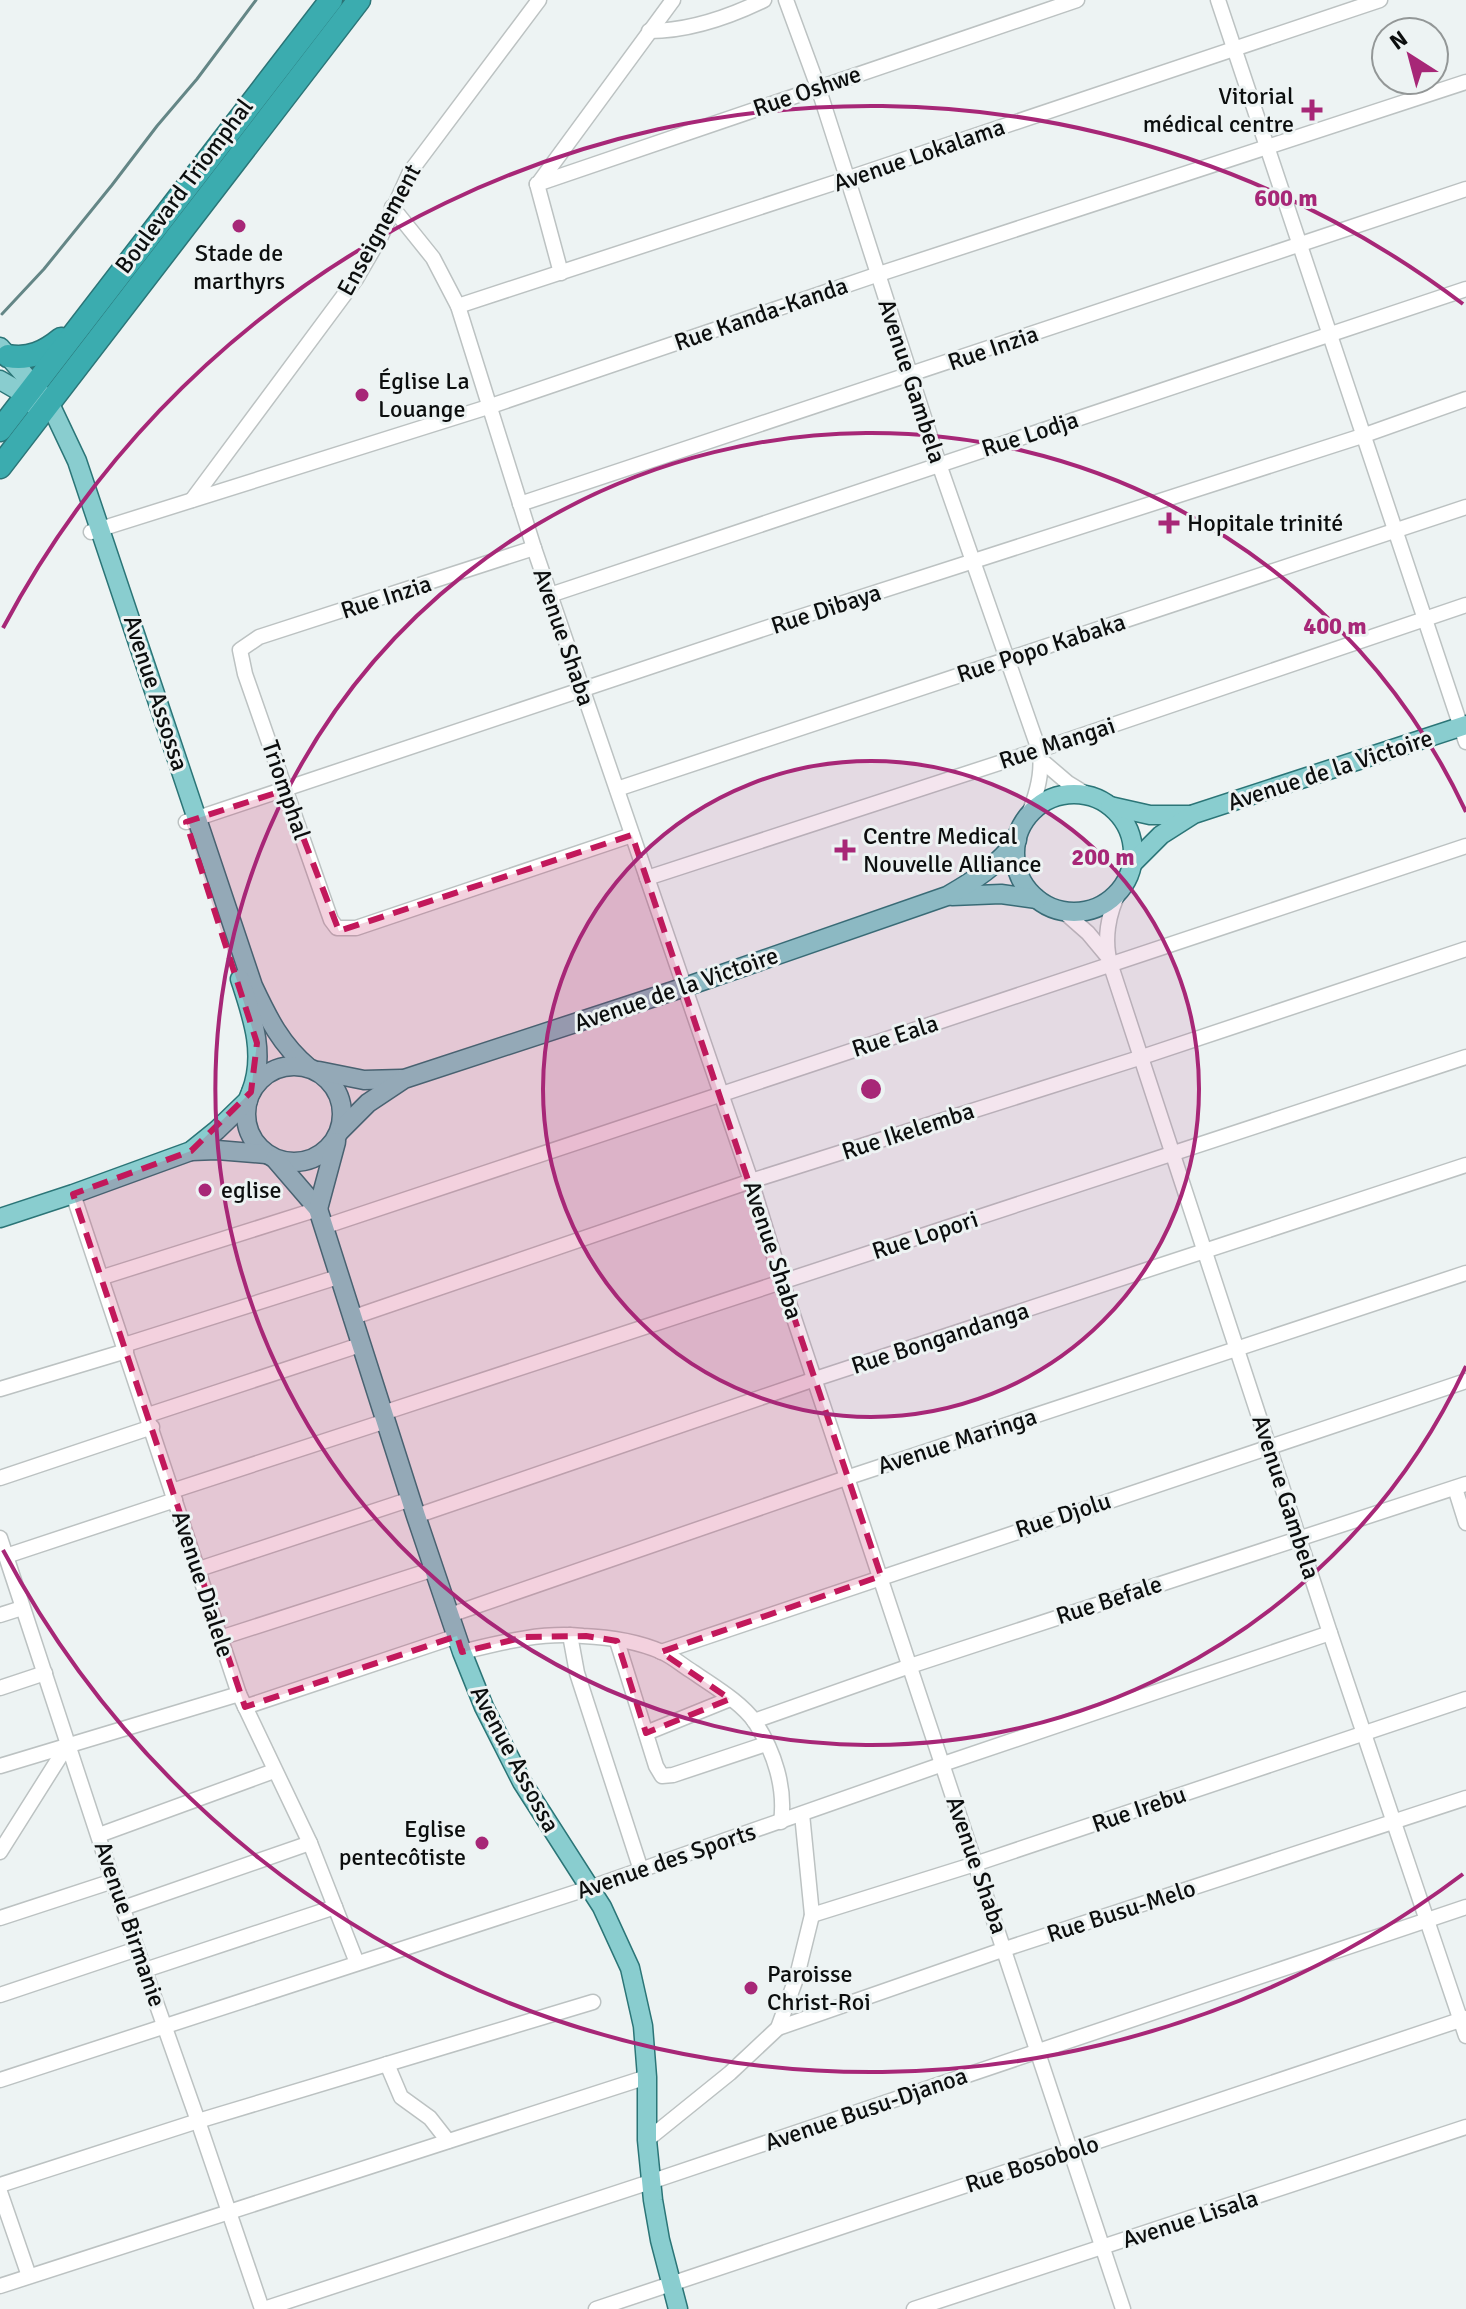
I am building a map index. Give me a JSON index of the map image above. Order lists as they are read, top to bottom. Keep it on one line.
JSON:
{"streets":{"highway":["Boulevard Triomphal"],"main road":["Avenue Assossa","Avenue de la Victoire"],"street":["Rue Oshwe","Avenue Lokalama","Enseignement","Rue Kanda-Kanda","Rue Inzia","Avenue Gambela","Rue Lodja","Rue Dibaya","Avenue Shaba","Rue Popo Kabaka","Rue Mangai","Triomphal","Rue Eala","Rue Ikelemba","Rue Lopori","Rue Bongandanga","Avenue Maringa","Rue Djolu","Avenue Dialele","Rue Befale","Rue Irebu","Avenue des Sports","Rue Busu-Melo","Avenue Birmanie","Avenue Busu-Djanoa","Rue Bosobolo","Avenue Lisala"]},"crossings":[["Rue Oshwe","Avenue Gambela"],["Avenue Lokalama","Avenue Gambela"],["Avenue Lokalama","Avenue Shaba"],["Boulevard Triomphal","Avenue Assossa"],["Enseignement","Rue Kanda-Kanda"],["Enseignement","Avenue Shaba"],["Rue Kanda-Kanda","Avenue Gambela"],["Rue Kanda-Kanda","Avenue Shaba"],["Rue Kanda-Kanda","Avenue Assossa"],["Rue Inzia","Avenue Gambela"],["Rue Inzia","Avenue Shaba"],["Rue Inzia","Triomphal"],["Avenue Gambela","Rue Lodja"],["Avenue Gambela","Rue Dibaya"],["Avenue Gambela","Rue Popo Kabaka"],["Avenue Gambela","Rue Mangai"],["Avenue Gambela","Rue Eala"],["Avenue Gambela","Rue Ikelemba"],["Avenue Gambela","Rue Lopori"],["Avenue Gambela","Rue Bongandanga"],["Avenue Gambela","Avenue Maringa"],["Avenue Gambela","Rue Djolu"],["Avenue Gambela","Rue Befale"],["Avenue Gambela","Rue Irebu"],["Avenue Gambela","Avenue des Sports"],["Avenue Gambela","Rue Busu-Melo"],["Avenue Gambela","Avenue Busu-Djanoa"],["Avenue Gambela","Rue Bosobolo"],["Rue Lodja","Avenue Shaba"],["Rue Dibaya","Avenue Shaba"],["Rue Dibaya","Avenue Assossa"],["Rue Dibaya","Triomphal"],["Avenue Shaba","Rue Popo Kabaka"],["Avenue Shaba","Rue Mangai"],["Avenue Shaba","Avenue de la Victoire"],["Avenue Shaba","Triomphal"],["Avenue Shaba","Rue Eala"],["Avenue Shaba","Rue Ikelemba"],["Avenue Shaba","Rue Lopori"],["Avenue Shaba","Rue Bongandanga"],["Avenue Shaba","Avenue Maringa"],["Avenue Shaba","Rue Djolu"],["Avenue Shaba","Rue Befale"],["Avenue Shaba","Rue Irebu"],["Avenue Shaba","Avenue des Sports"],["Avenue Shaba","Rue Busu-Melo"],["Avenue Shaba","Avenue Busu-Djanoa"],["Avenue Shaba","Rue Bosobolo"],["Avenue Shaba","Avenue Lisala"],["Avenue Assossa","Rue Eala"],["Avenue Assossa","Rue Ikelemba"],["Avenue Assossa","Rue Lopori"],["Avenue Assossa","Rue Bongandanga"],["Avenue Assossa","Avenue Maringa"],["Avenue Assossa","Avenue des Sports"],["Avenue Assossa","Avenue Busu-Djanoa"],["Avenue Assossa","Rue Bosobolo"],["Rue Eala","Avenue Dialele"],["Rue Lopori","Avenue Dialele"],["Rue Lopori","Avenue Birmanie"],["Rue Bongandanga","Avenue Dialele"],["Avenue Dialele","Avenue des Sports"],["Avenue des Sports","Avenue Birmanie"],["Avenue Birmanie","Avenue Busu-Djanoa"]],"places":{"health":["Vitorial médical centre","Hopitale trinité","Centre Medical Nouvelle Alliance"],"other":["Stade de marthyrs","Église La Louange","eglise","Eglise pentecôtiste","Paroisse Christ-Roi"]},"north":"top left","rings":["600 m","400 m","200 m"]}
